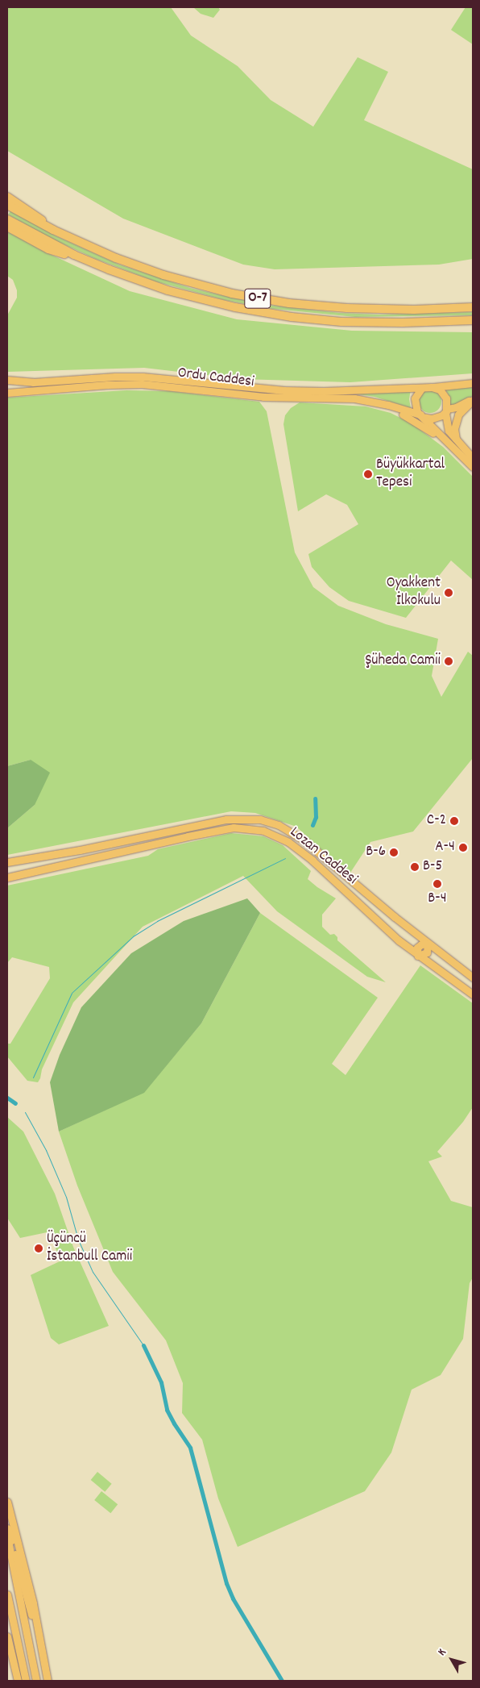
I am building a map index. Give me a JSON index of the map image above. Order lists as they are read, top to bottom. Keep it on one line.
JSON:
{"streets":{"highway":["O-7"],"main road":["Ordu Caddesi","Lozan Caddesi"]},"places":["Büyükkartal Tepesi","Oyakkent İlkokulu","Şüheda Camii","C-2","A-4","B-6","B-5","B-4","Üçüncü İstanbull Camii"],"north":"top left"}
